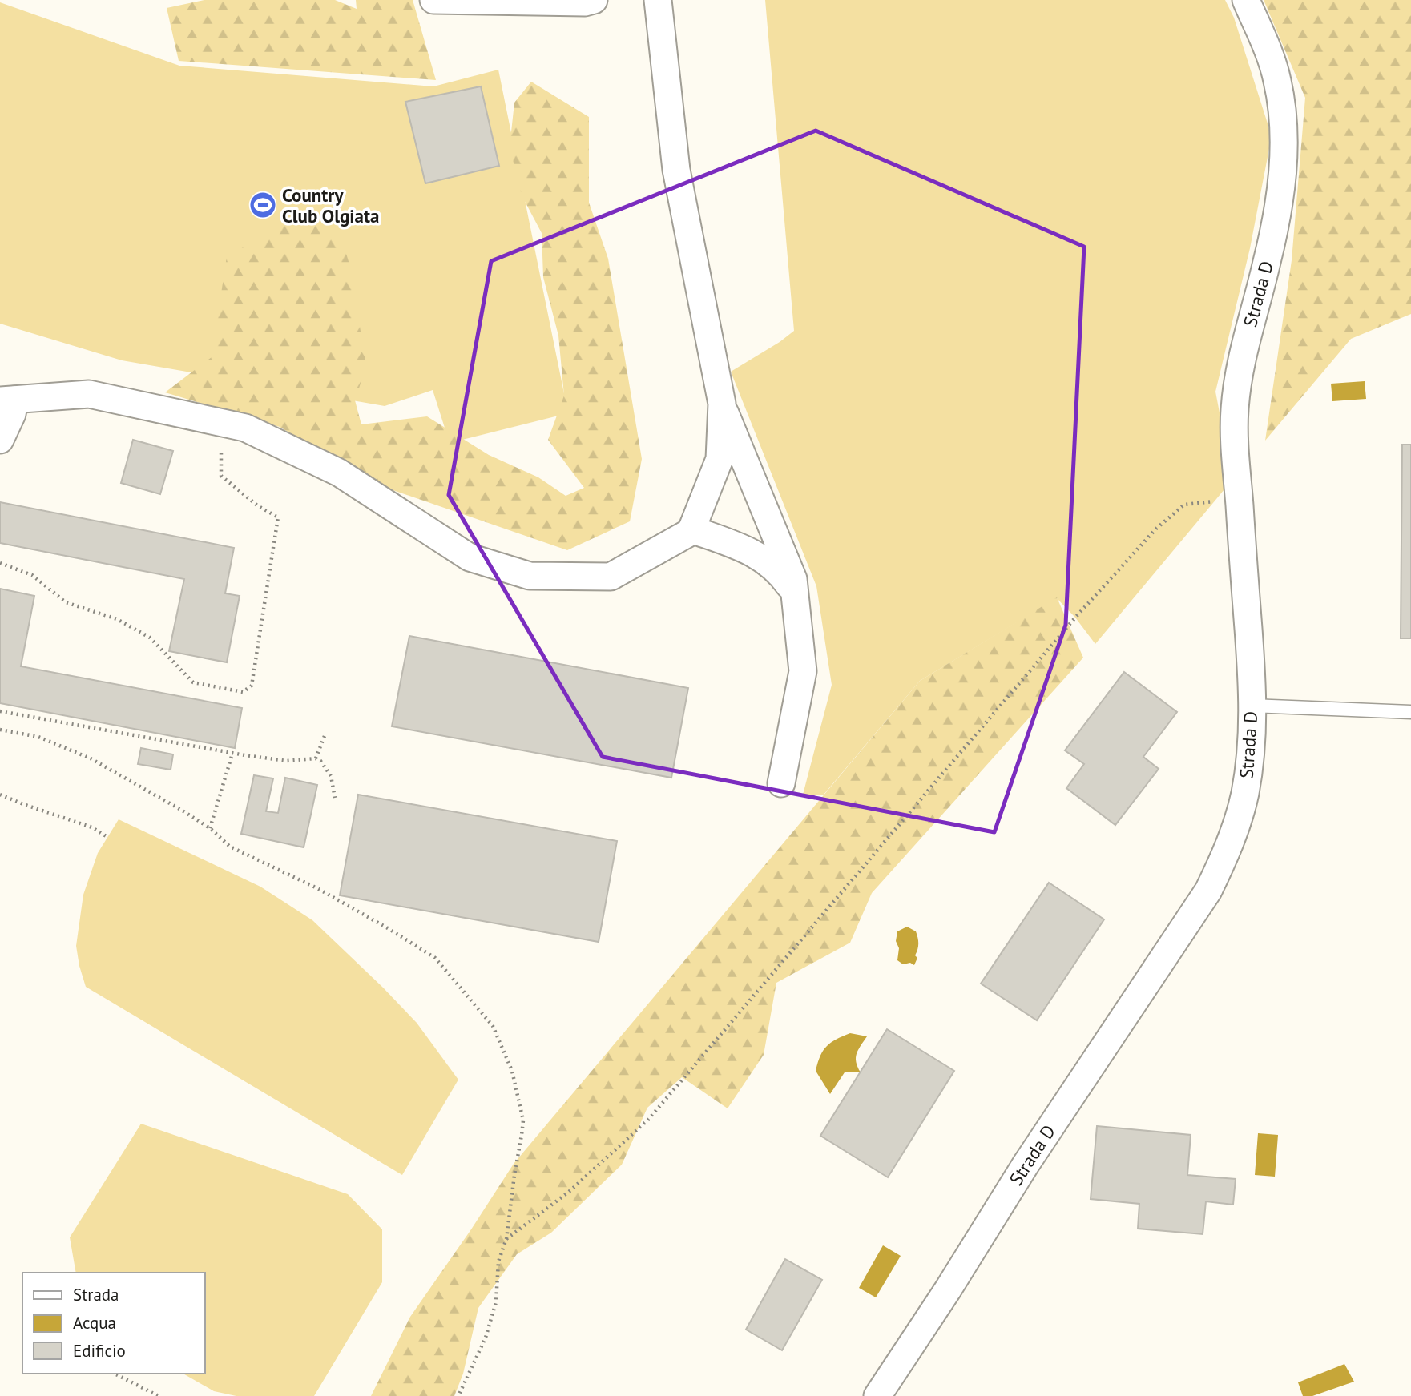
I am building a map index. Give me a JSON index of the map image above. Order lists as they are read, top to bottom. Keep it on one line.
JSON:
{"streets":{"street":["Strada D"]},"places":{"sports":["Country Club Olgiata"]},"legend":["Strada","Acqua","Edificio"]}
